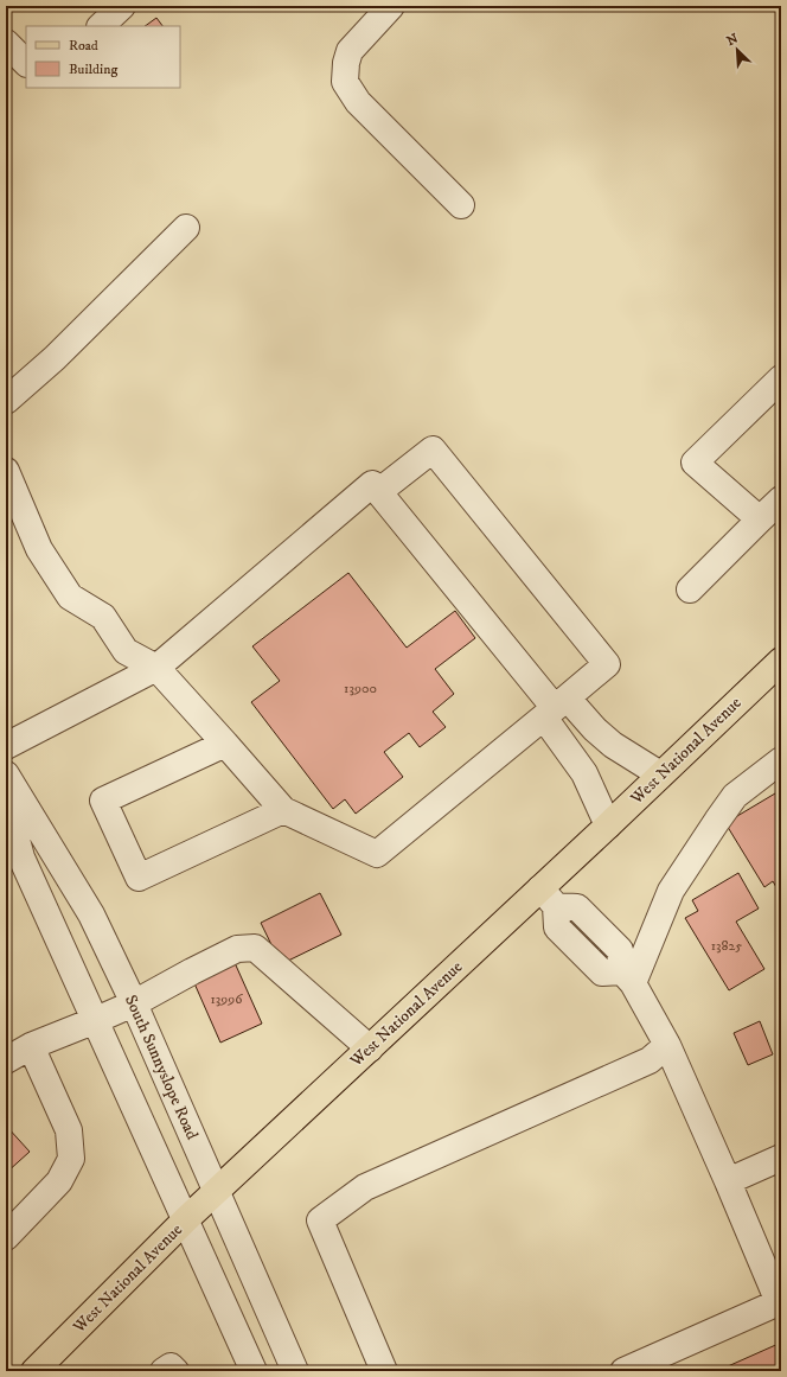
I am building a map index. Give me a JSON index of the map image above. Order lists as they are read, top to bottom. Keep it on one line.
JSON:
{"streets":{"main road":["West National Avenue"],"street":["South Sunnyslope Road"]},"crossings":[["West National Avenue","South Sunnyslope Road"]],"house_numbers":["13900","13825","13996"],"legend":["Road","Building"],"north":"top left"}
